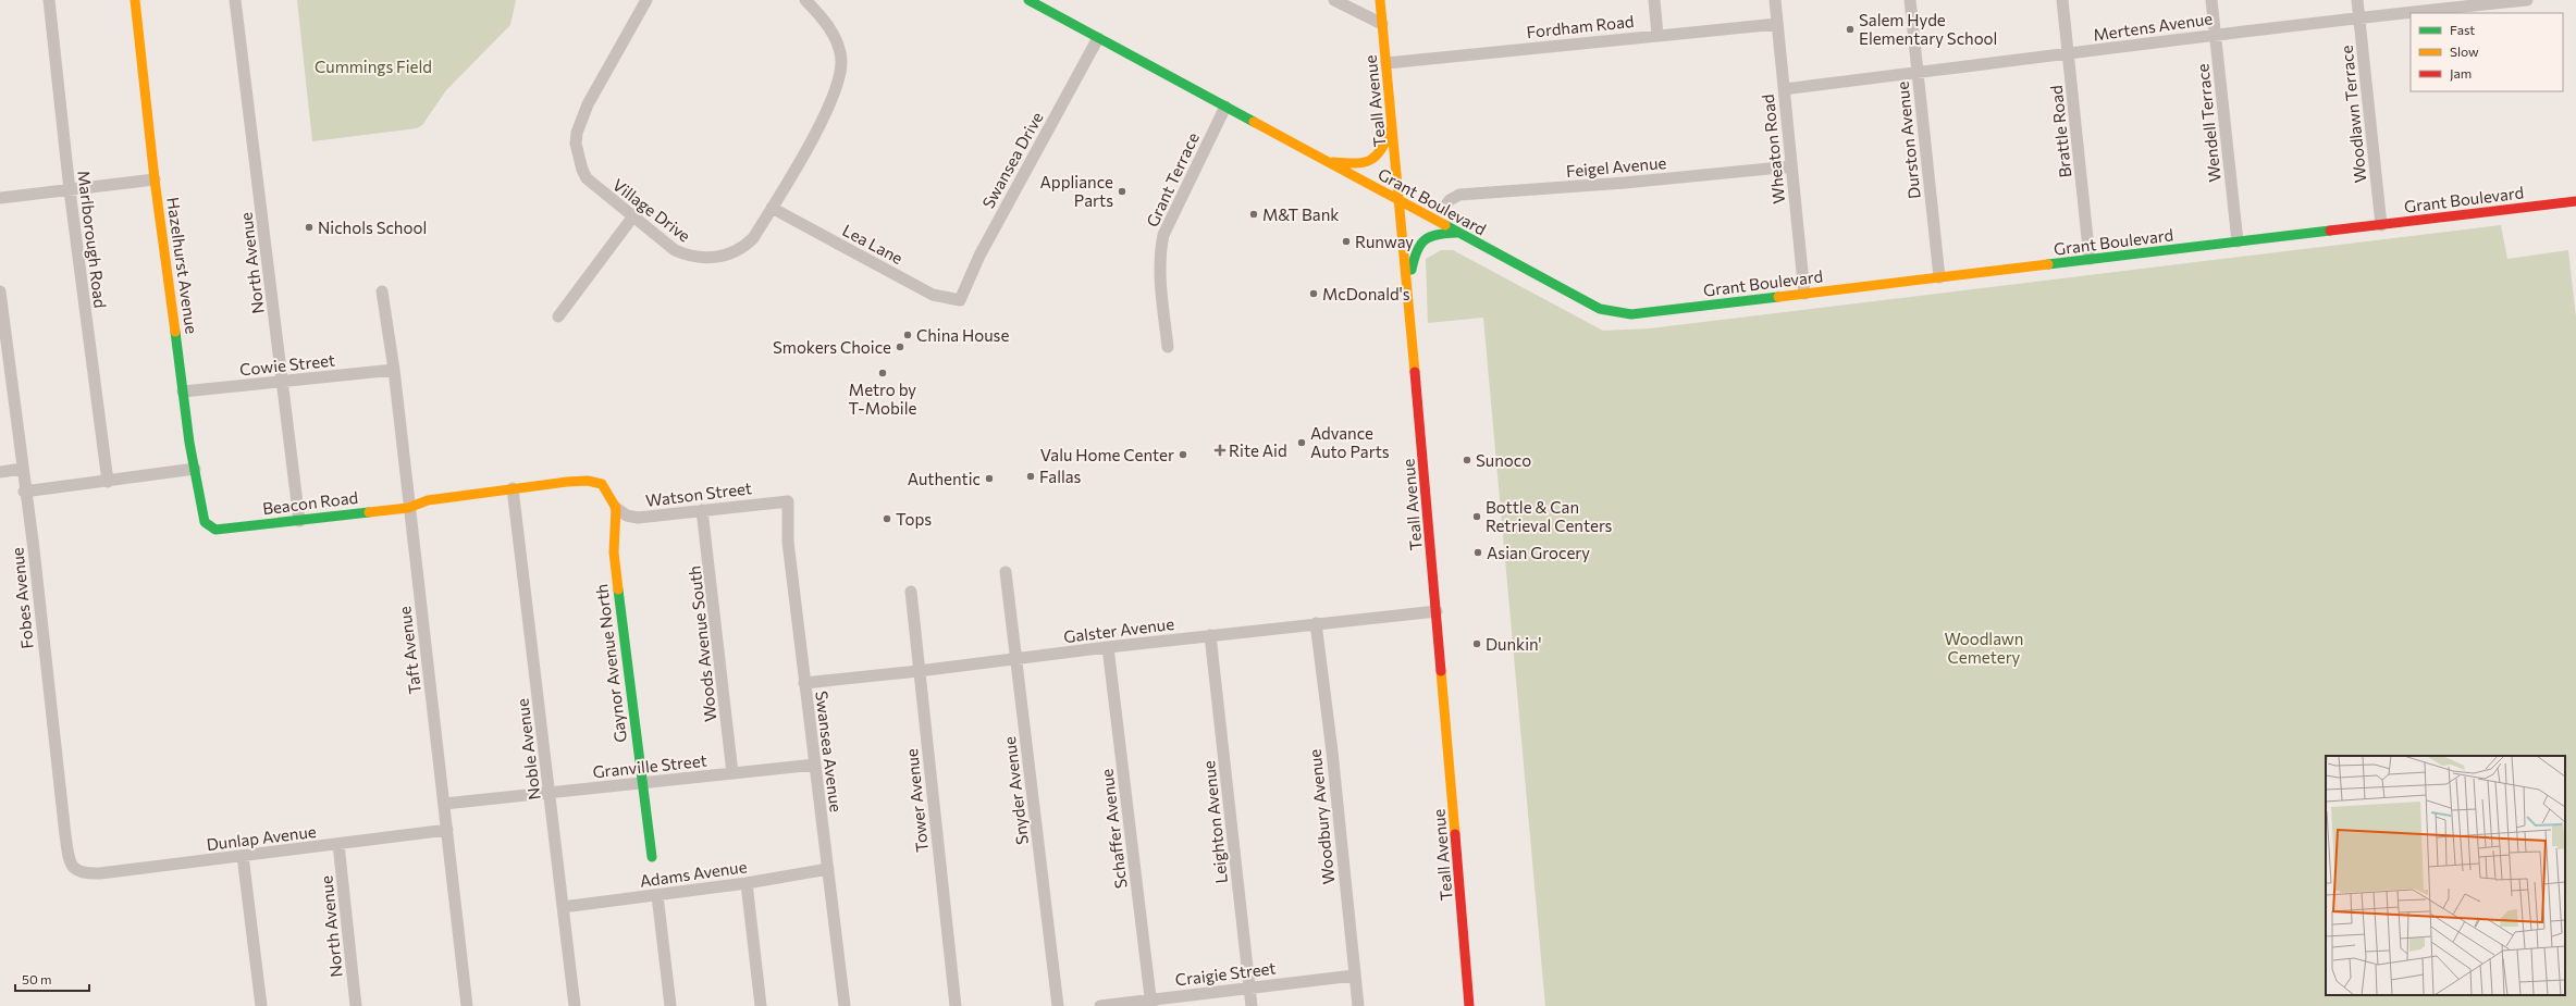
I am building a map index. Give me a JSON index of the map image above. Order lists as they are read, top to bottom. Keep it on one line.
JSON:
{"streets":{"street":["Fordham Road","Mertens Avenue","Teall Avenue","Woodlawn Terrace","Wendell Terrace","Brattle Road","Durston Avenue","Wheaton Road","Swansea Drive","Feigel Avenue","Grant Terrace","Grant Boulevard","Village Drive","Marlborough Road","Lea Lane","North Avenue","Hazelhurst Avenue","Cowie Street","Watson Street","Beacon Road","Fobes Avenue","Galster Avenue","Woods Avenue South","Taft Avenue","Gaynor Avenue North","Noble Avenue","Swansea Avenue","Granville Street","Snyder Avenue","Tower Avenue","Woodbury Avenue","Leighton Avenue","Schaffer Avenue","Dunlap Avenue","Adams Avenue","Craigie Street"]},"crossings":[["Fordham Road","Teall Avenue"],["Fordham Road","Wheaton Road"],["Mertens Avenue","Woodlawn Terrace"],["Mertens Avenue","Wendell Terrace"],["Mertens Avenue","Brattle Road"],["Mertens Avenue","Durston Avenue"],["Mertens Avenue","Wheaton Road"],["Teall Avenue","Grant Boulevard"],["Teall Avenue","Galster Avenue"],["Woodlawn Terrace","Grant Boulevard"],["Wendell Terrace","Grant Boulevard"],["Brattle Road","Grant Boulevard"],["Durston Avenue","Grant Boulevard"],["Wheaton Road","Feigel Avenue"],["Wheaton Road","Grant Boulevard"],["Swansea Drive","Grant Boulevard"],["Swansea Drive","Lea Lane"],["Grant Terrace","Grant Boulevard"],["Village Drive","Lea Lane"],["North Avenue","Cowie Street"],["North Avenue","Beacon Road"],["North Avenue","Dunlap Avenue"],["Hazelhurst Avenue","Cowie Street"],["Hazelhurst Avenue","Beacon Road"],["Cowie Street","Taft Avenue"],["Watson Street","Beacon Road"],["Watson Street","Woods Avenue South"],["Watson Street","Gaynor Avenue North"],["Watson Street","Swansea Avenue"],["Beacon Road","Taft Avenue"],["Beacon Road","Gaynor Avenue North"],["Beacon Road","Noble Avenue"],["Fobes Avenue","Dunlap Avenue"],["Galster Avenue","Swansea Avenue"],["Galster Avenue","Snyder Avenue"],["Galster Avenue","Tower Avenue"],["Galster Avenue","Woodbury Avenue"],["Galster Avenue","Leighton Avenue"],["Galster Avenue","Schaffer Avenue"],["Woods Avenue South","Granville Street"],["Taft Avenue","Granville Street"],["Taft Avenue","Dunlap Avenue"],["Gaynor Avenue North","Granville Street"],["Noble Avenue","Granville Street"],["Noble Avenue","Adams Avenue"],["Swansea Avenue","Granville Street"],["Swansea Avenue","Adams Avenue"],["Woodbury Avenue","Craigie Street"],["Leighton Avenue","Craigie Street"],["Schaffer Avenue","Craigie Street"]],"parks":["Cummings Field","Woodlawn Cemetery"],"places":{"other":["Salem Hyde Elementary School","Appliance Parts","M&T Bank","Nichols School","Runway","McDonald's","China House","Smokers Choice","Metro by T-Mobile","Advance Auto Parts","Valu Home Center","Sunoco","Fallas","Authentic","Bottle & Can Retrieval Centers","Tops","Asian Grocery","Dunkin'"],"health":["Rite Aid"]},"legend":["Fast","Slow","Jam"],"scale_bar":"50 m"}
